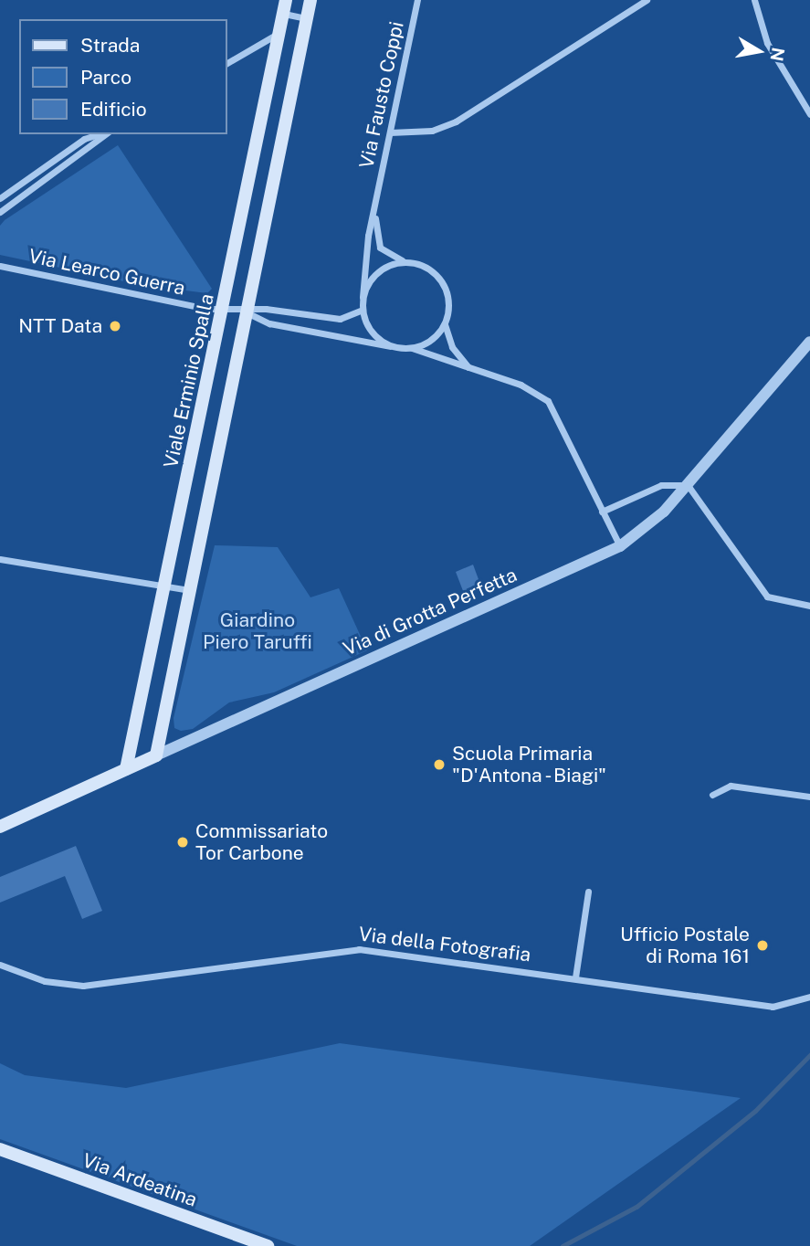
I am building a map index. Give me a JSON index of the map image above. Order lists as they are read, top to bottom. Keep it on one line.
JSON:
{"streets":{"main road":["Viale Erminio Spalla","Via di Grotta Perfetta","Via Ardeatina"],"street":["Via Fausto Coppi","Via Learco Guerra","Via della Fotografia"]},"crossings":[["Via Fausto Coppi","Via Learco Guerra"],["Via Learco Guerra","Viale Erminio Spalla"],["Viale Erminio Spalla","Via di Grotta Perfetta"]],"parks":["Giardino Piero Taruffi"],"places":["NTT Data","Scuola Primaria \"D'Antona - Biagi\"","Commissariato Tor Carbone","Ufficio Postale di Roma 161"],"legend":["Strada","Parco","Edificio"],"north":"right"}
